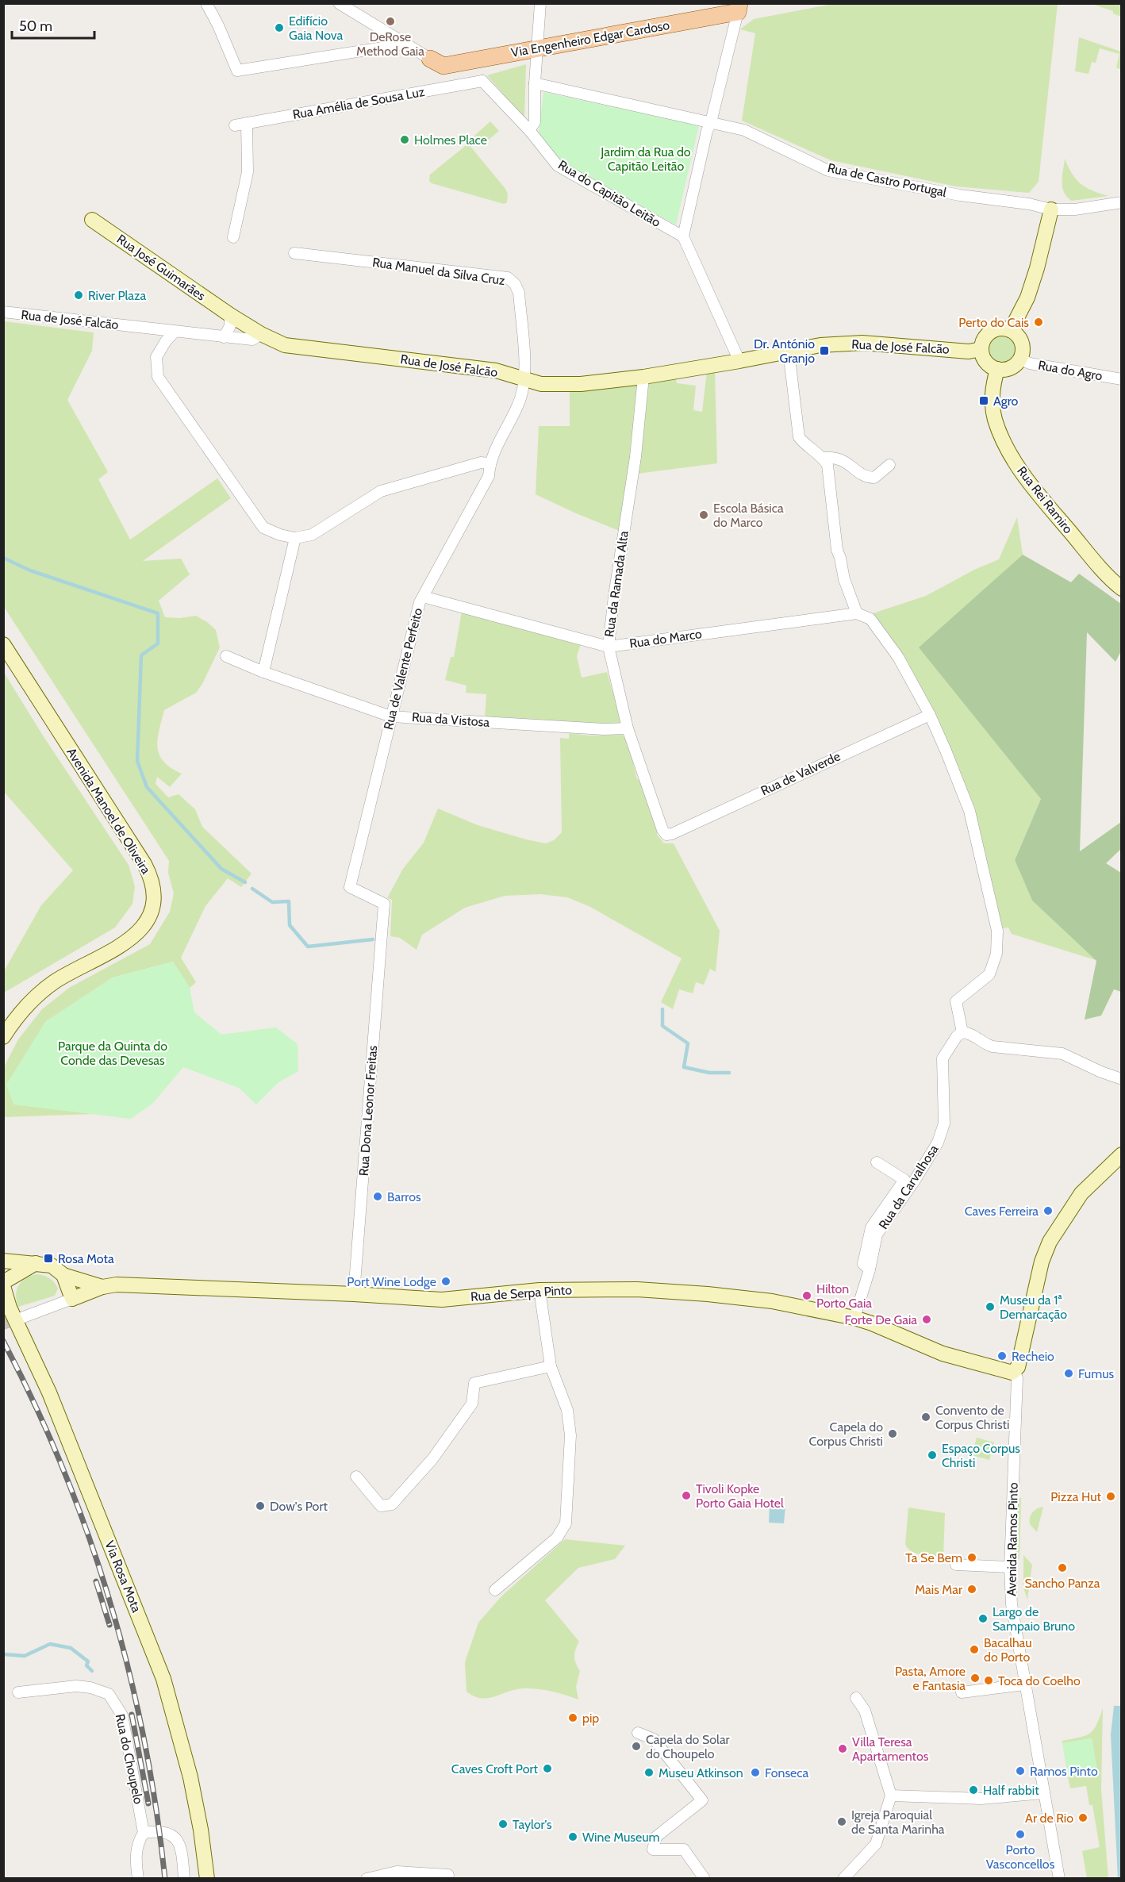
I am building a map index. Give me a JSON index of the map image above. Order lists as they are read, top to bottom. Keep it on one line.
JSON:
{"streets":{"main road":["Via Engenheiro Edgar Cardoso"],"street":["Rua Amélia de Sousa Luz","Rua de Castro Portugal","Rua do Capitão Leitão","Rua José Guimarães","Rua Manuel da Silva Cruz","Rua de José Falcão","Rua do Agro","Rua Rei Ramiro","Rua da Ramada Alta","Rua do Marco","Rua de Valente Perfeito","Rua da Vistosa","Rua de Valverde","Avenida Manoel de Oliveira","Rua Dona Leonor Freitas","Rua da Carvalhosa","Rua de Serpa Pinto","Avenida Ramos Pinto","Via Rosa Mota","Rua do Choupelo"]},"crossings":[["Rua Amélia de Sousa Luz","Rua do Capitão Leitão"],["Rua José Guimarães","Rua de José Falcão"],["Rua Manuel da Silva Cruz","Rua de José Falcão"],["Rua Manuel da Silva Cruz","Rua de Valente Perfeito"],["Rua de José Falcão","Rua do Agro"],["Rua de José Falcão","Rua Rei Ramiro"],["Rua de José Falcão","Rua da Ramada Alta"],["Rua de José Falcão","Rua de Valente Perfeito"],["Rua do Agro","Rua Rei Ramiro"],["Rua da Ramada Alta","Rua do Marco"],["Rua da Ramada Alta","Rua da Vistosa"],["Rua da Ramada Alta","Rua de Valverde"],["Rua do Marco","Rua de Valente Perfeito"],["Rua de Valente Perfeito","Rua da Vistosa"],["Rua de Valente Perfeito","Rua Dona Leonor Freitas"],["Rua Dona Leonor Freitas","Rua de Serpa Pinto"],["Rua da Carvalhosa","Rua de Serpa Pinto"],["Rua de Serpa Pinto","Avenida Ramos Pinto"]],"parks":["Jardim da Rua do Capitão Leitão","Parque da Quinta do Conde das Devesas"],"places":{"other":["DeRose Method Gaia","Edifício Gaia Nova","Holmes Place","River Plaza","Perto do Cais","Escola Básica do Marco","Barros","Caves Ferreira","Port Wine Lodge","Hilton Porto Gaia","Museu da 1ª Demarcação","Forte De Gaia","Recheio","Fumus","Convento de Corpus Christi","Capela do Corpus Christi","Espaço Corpus Christi","Tivoli Kopke Porto Gaia Hotel","Pizza Hut","Dow's Port","Ta Se Bem","Sancho Panza","Mais Mar","Largo de Sampaio Bruno","Bacalhau do Porto","Pasta, Amore e Fantasia","Toca do Coelho","pip","Capela do Solar do Choupelo","Villa Teresa Apartamentos","Caves Croft Port","Ramos Pinto","Museu Atkinson","Fonseca","Half rabbit","Ar de Rio","Igreja Paroquial de Santa Marinha","Taylor's","Porto Vasconcellos","Wine Museum"],"transit":["Dr. António Granjo","Agro","Rosa Mota"]},"scale_bar":"50 m"}
